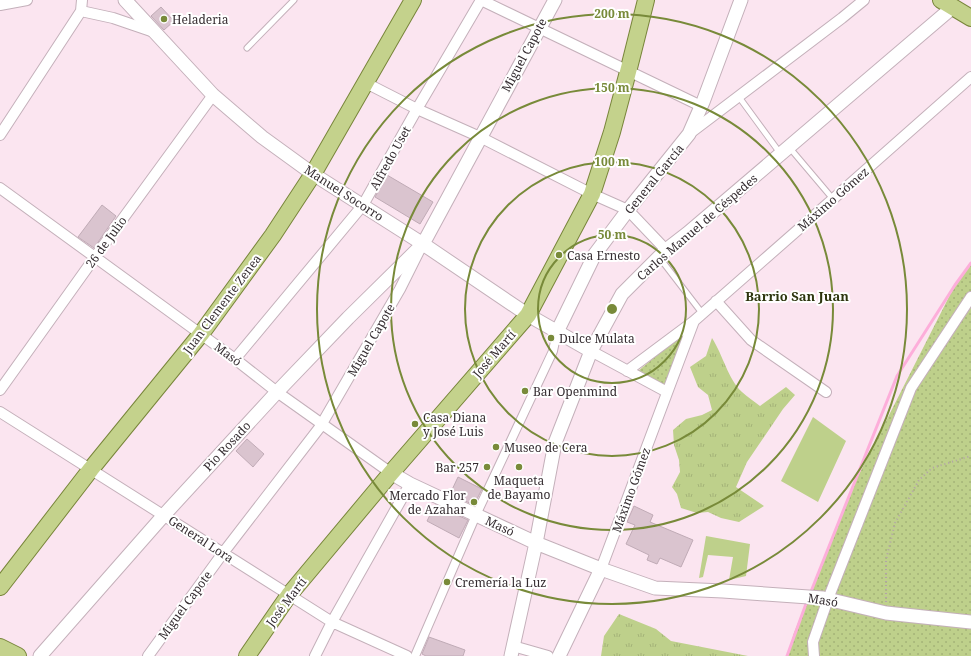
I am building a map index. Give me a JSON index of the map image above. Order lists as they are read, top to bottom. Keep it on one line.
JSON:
{"streets":{"main road":["Juan Clemente Zenea","José Martí"],"street":["Miguel Capote","Alfredo Uset","General García","Manuel Socorro","Máximo Gómez","Carlos Manuel de Céspedes","26 de Julio","Masó","Pio Rosado","General Lora"]},"crossings":[["Miguel Capote","Manuel Socorro"],["Miguel Capote","Masó"],["Miguel Capote","Pio Rosado"],["Miguel Capote","General Lora"],["Alfredo Uset","Manuel Socorro"],["Alfredo Uset","Masó"],["General García","Manuel Socorro"],["General García","Masó"],["Manuel Socorro","Carlos Manuel de Céspedes"],["Manuel Socorro","26 de Julio"],["Manuel Socorro","Juan Clemente Zenea"],["Manuel Socorro","José Martí"],["Manuel Socorro","Pio Rosado"],["Máximo Gómez","Masó"],["Carlos Manuel de Céspedes","Masó"],["26 de Julio","Masó"],["Juan Clemente Zenea","Masó"],["Juan Clemente Zenea","General Lora"],["Masó","José Martí"],["Masó","Pio Rosado"],["José Martí","General Lora"],["Pio Rosado","General Lora"]],"districts":["Barrio San Juan"],"places":["Heladeria","Casa Ernesto","Dulce Mulata","Bar Openmind","Casa Diana y José Luis","Museo de Cera","Bar 257","Maqueta de Bayamo","Mercado Flor de Azahar","Cremería la Luz"],"rings":["200 m","150 m","100 m","50 m"]}
